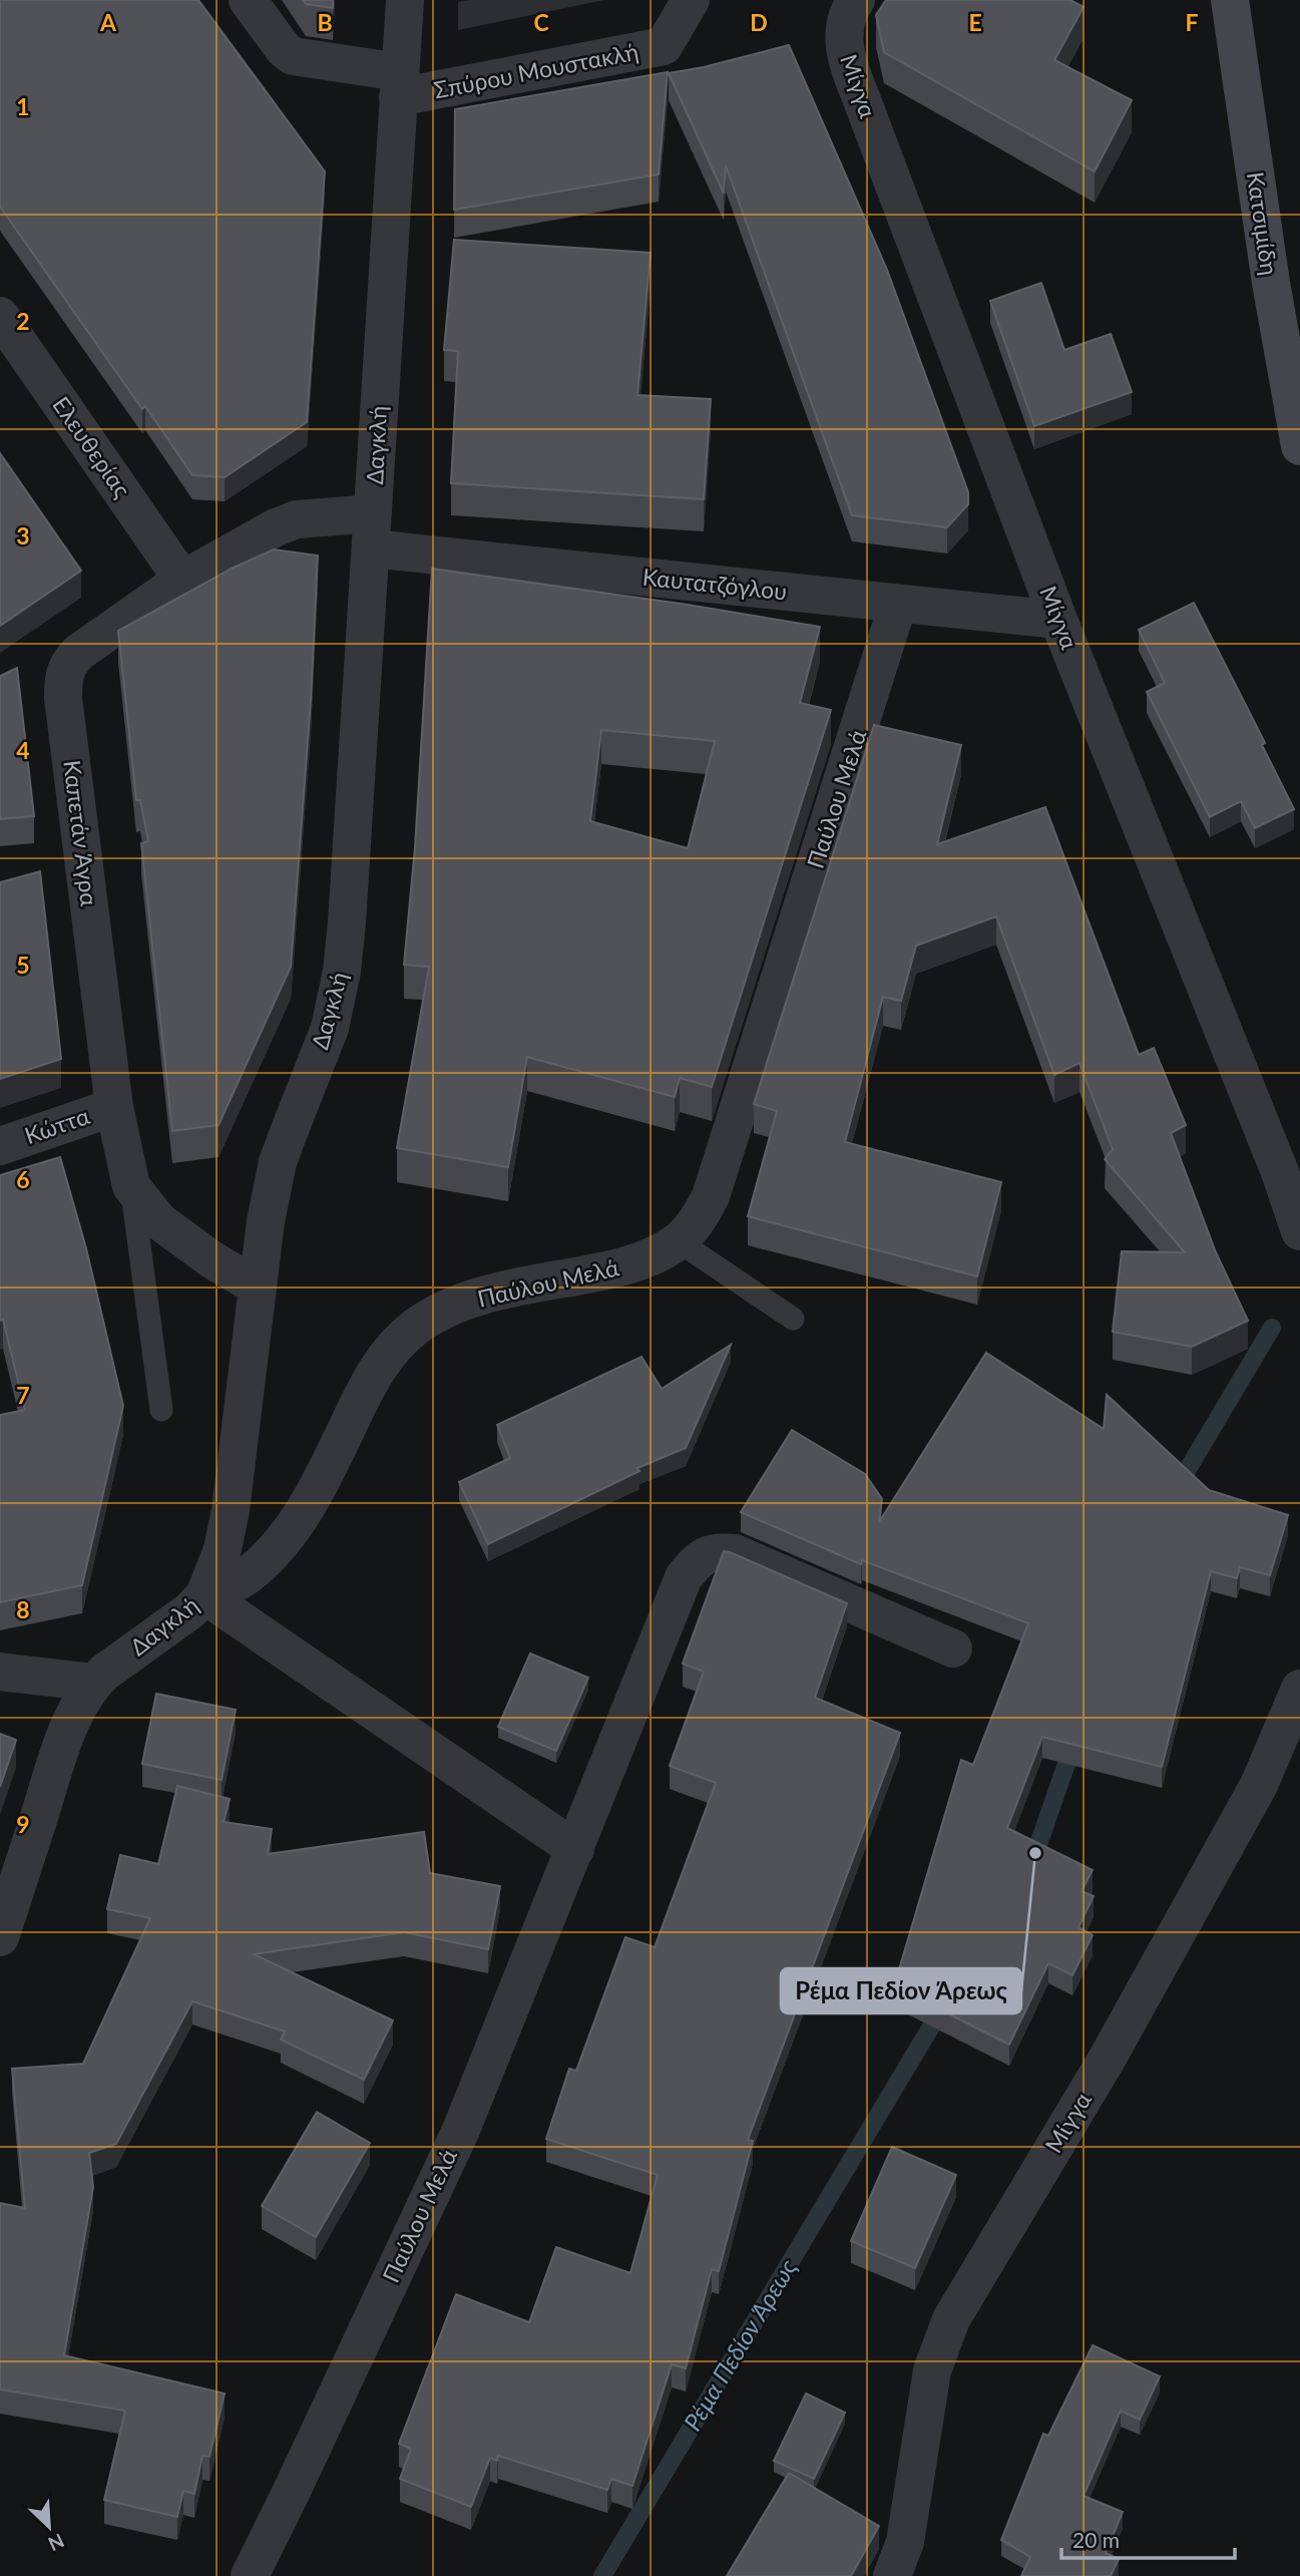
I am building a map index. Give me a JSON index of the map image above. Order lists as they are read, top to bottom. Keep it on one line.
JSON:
{"streets":{"main road":["Κατσιμίδη"],"street":["Σπύρου Μουστακλή","Μίγγα","Δαγκλή","Ελευθερίας","Καυτατζόγλου","Παύλου Μελά","Καπετάν Άγρα","Κώττα"]},"crossings":[["Σπύρου Μουστακλή","Δαγκλή"],["Μίγγα","Καυτατζόγλου"],["Δαγκλή","Καυτατζόγλου"],["Δαγκλή","Παύλου Μελά"],["Δαγκλή","Καπετάν Άγρα"],["Ελευθερίας","Καπετάν Άγρα"],["Καυτατζόγλου","Παύλου Μελά"],["Καυτατζόγλου","Καπετάν Άγρα"],["Καπετάν Άγρα","Κώττα"]],"water":["Ρέμα Πεδίον Άρεως"],"places":["Ρέμα Πεδίον Άρεως"],"scale_bar":"20 m","north":"bottom right","grid":{"columns":["A","B","C","D","E","F"],"rows":["1","2","3","4","5","6","7","8","9"]}}
